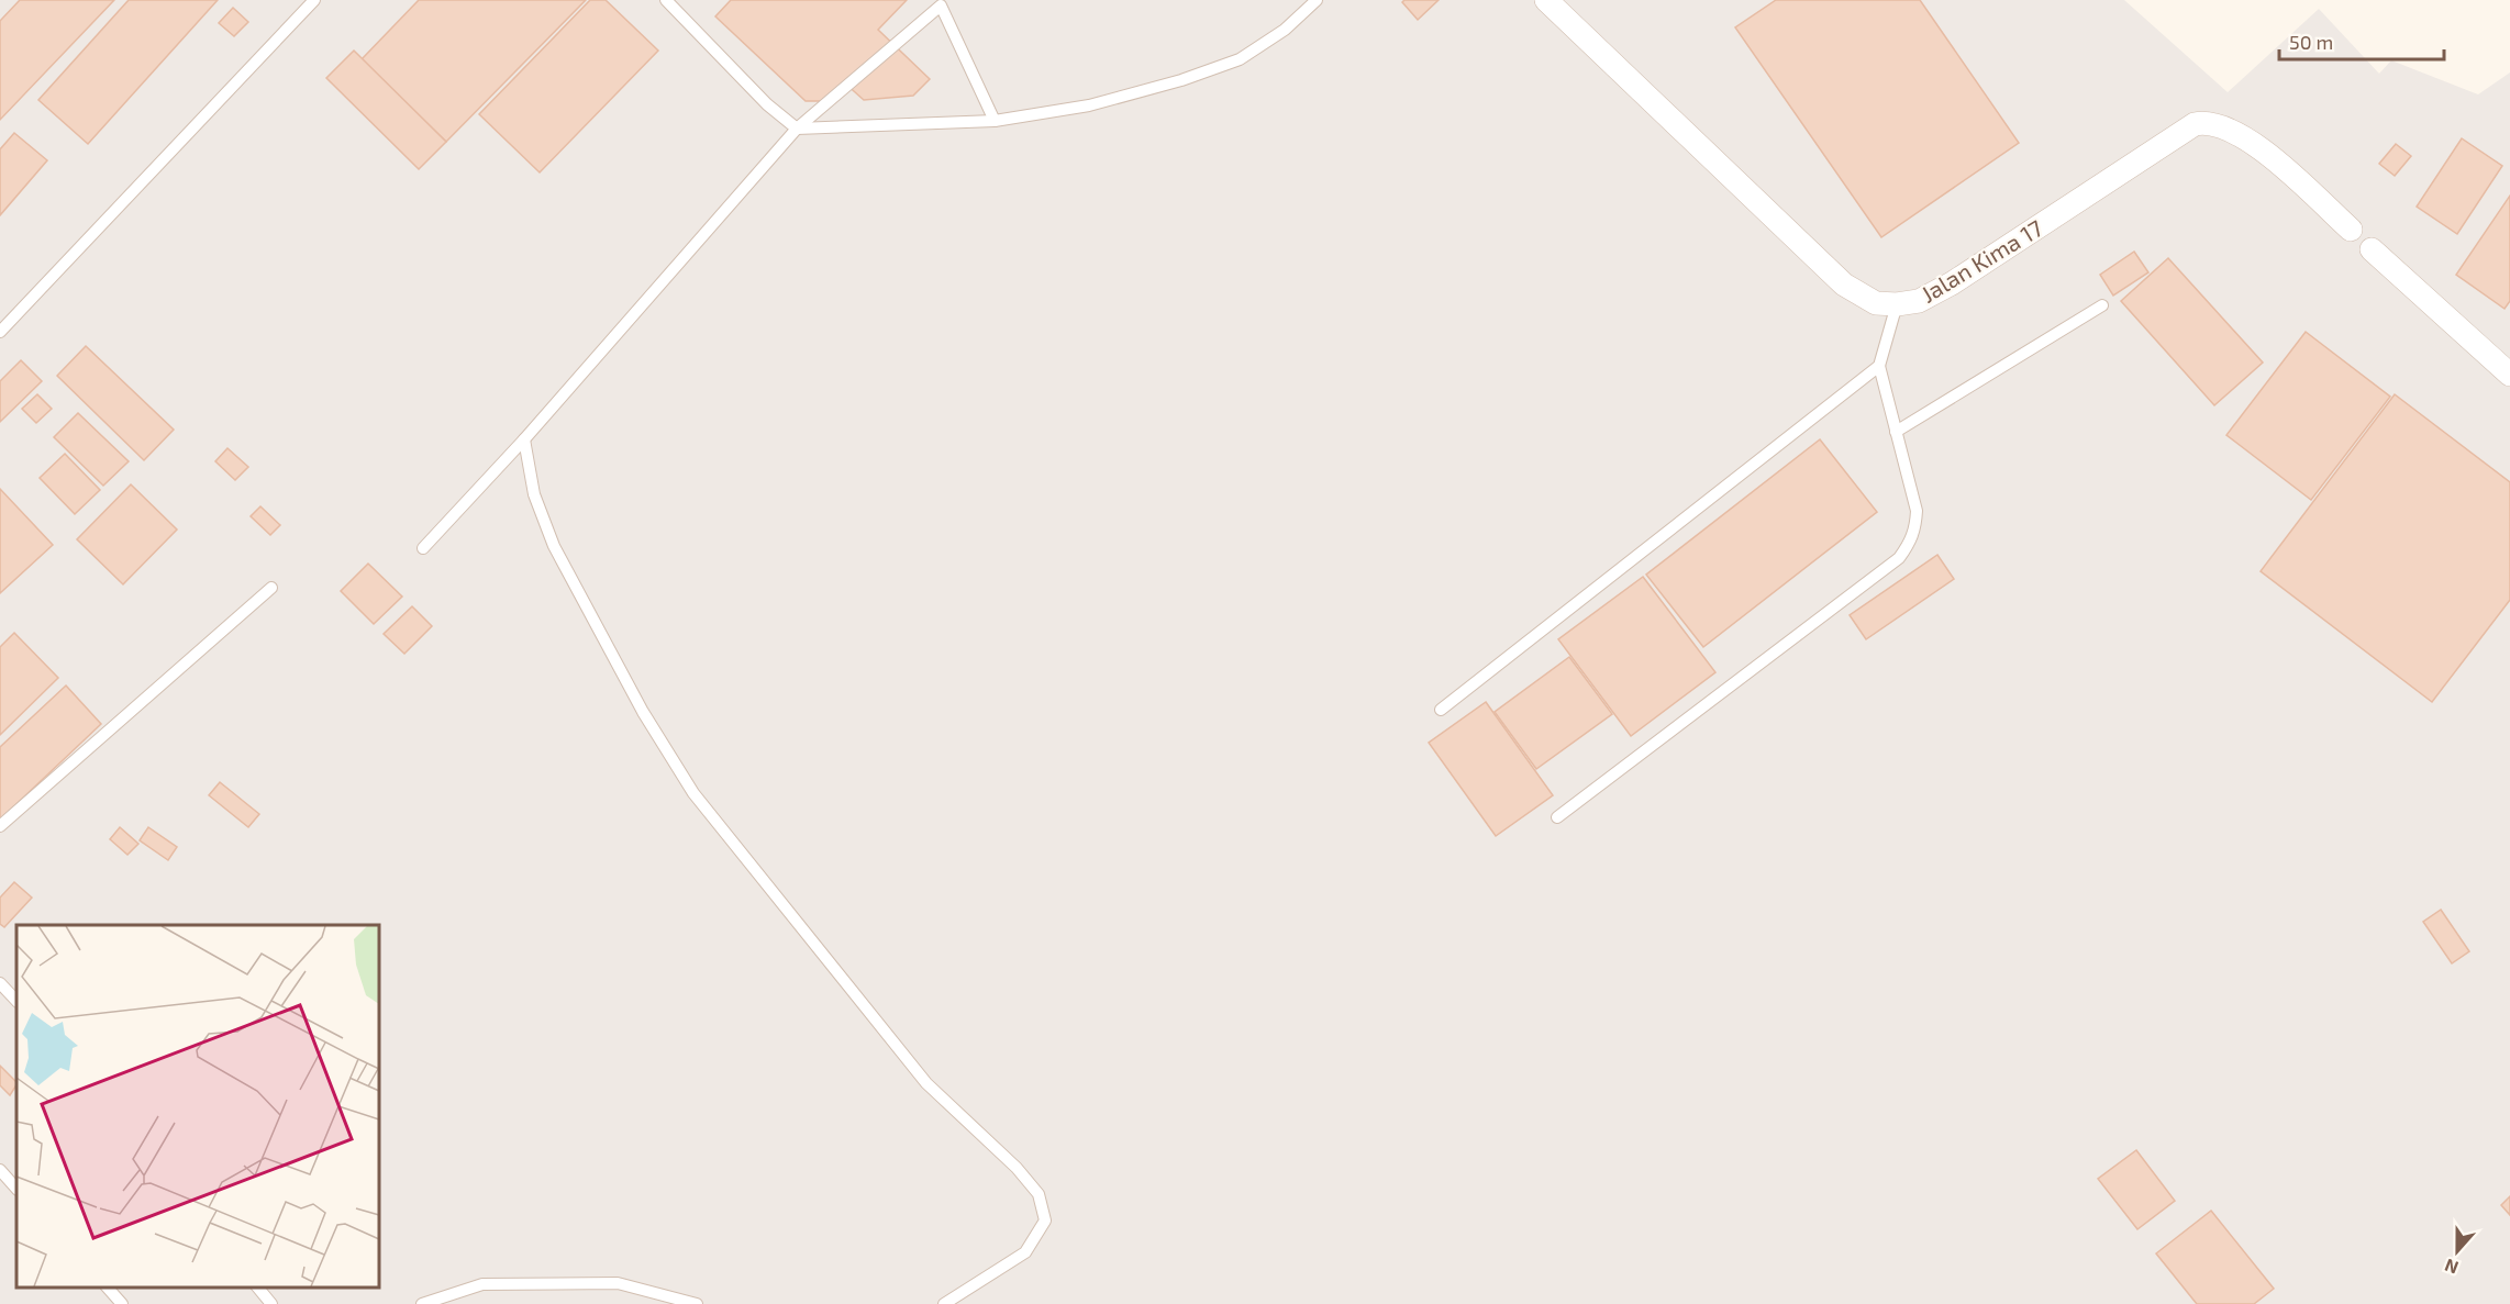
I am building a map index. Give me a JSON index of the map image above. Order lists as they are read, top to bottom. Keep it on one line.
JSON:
{"streets":{"street":["Jalan Kima 17"]},"scale_bar":"50 m","north":"bottom"}
